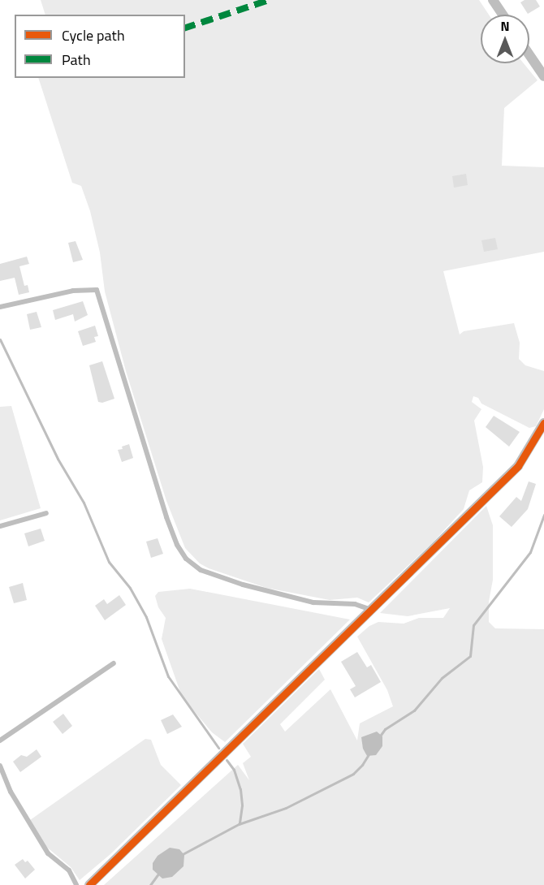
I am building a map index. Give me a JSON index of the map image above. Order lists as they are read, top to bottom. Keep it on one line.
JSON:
{"legend":["Cycle path","Path"],"north":"top"}
